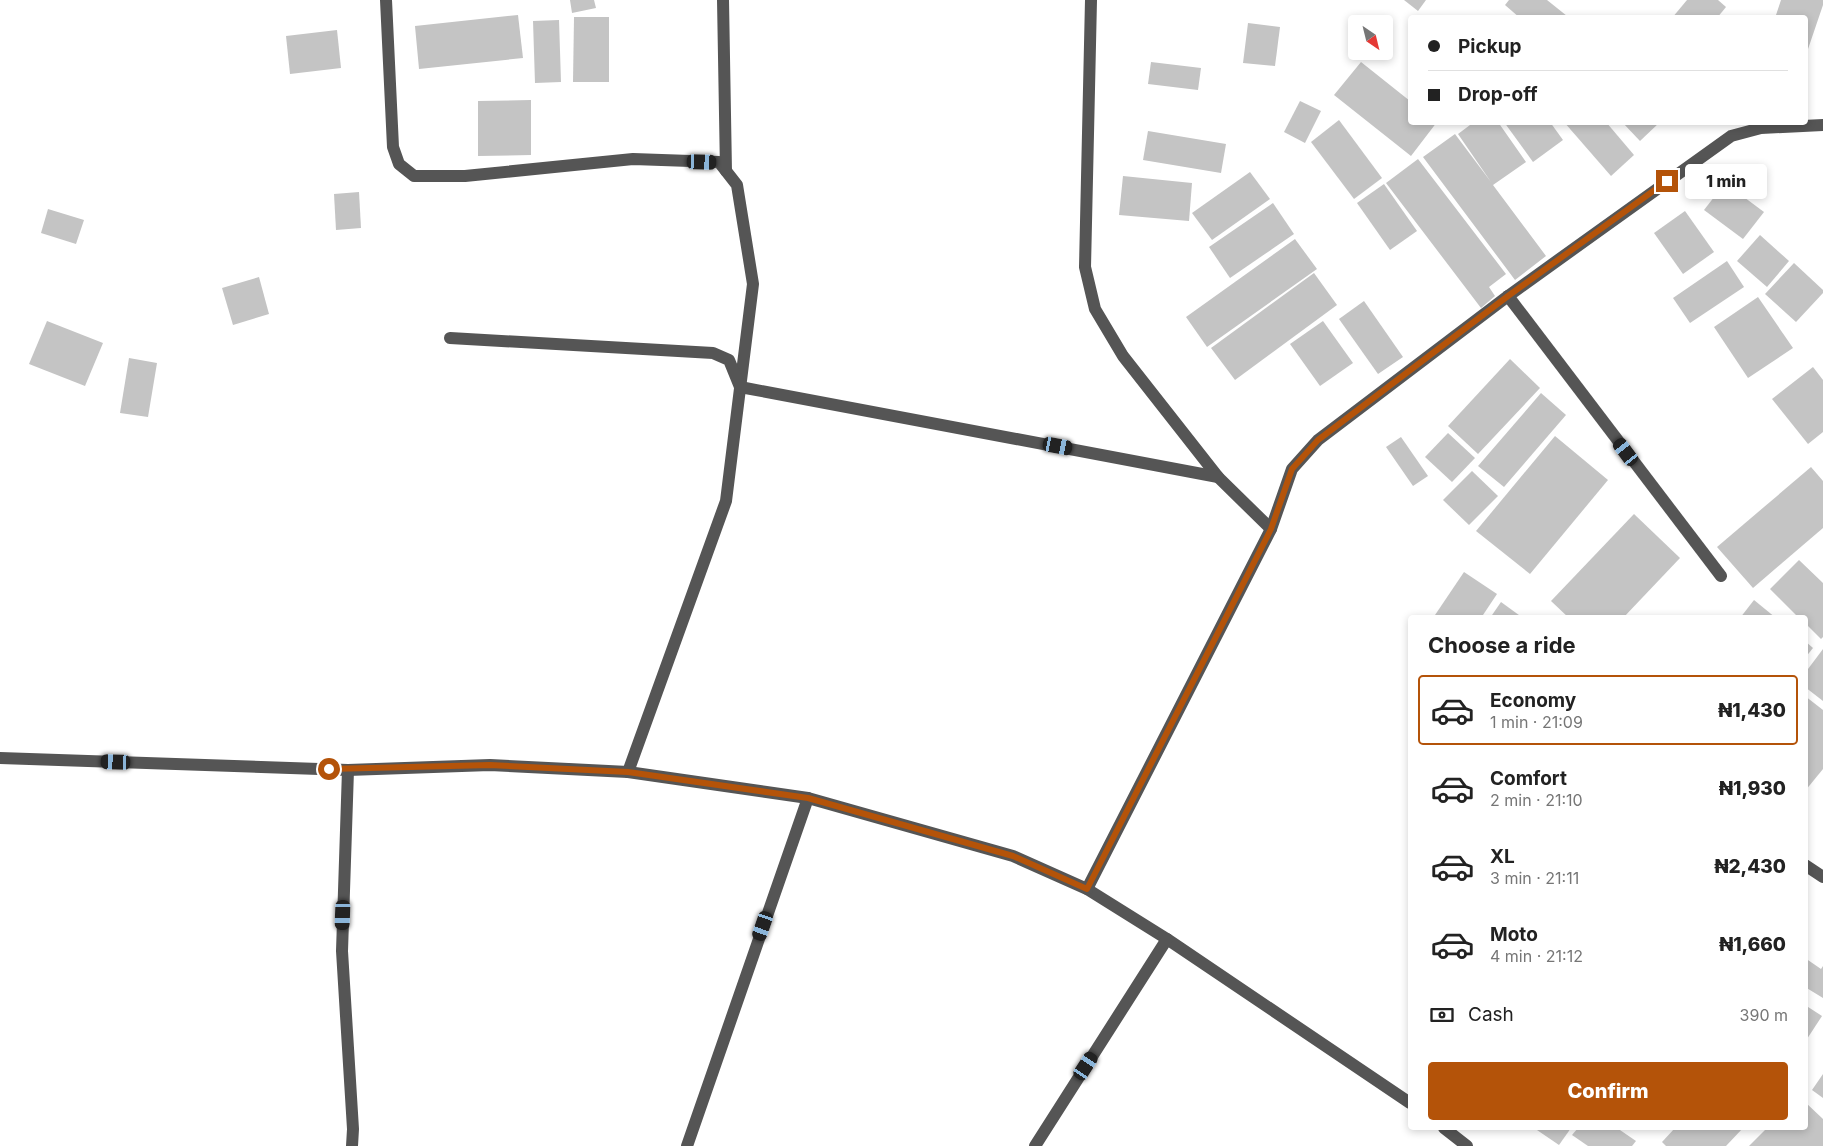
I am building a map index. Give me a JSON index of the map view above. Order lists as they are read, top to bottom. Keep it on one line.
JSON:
{"north":"bottom right","page":{"banner":["Pickup","Drop-off"],"bubble":"1 min","heading":"Choose a ride","list":[{"name":"Economy","note":"1 min · 21:09","value":"₦1,430"},{"name":"Comfort","note":"2 min · 21:10","value":"₦1,930"},{"name":"XL","note":"3 min · 21:11","value":"₦2,430"},{"name":"Moto","note":"4 min · 21:12","value":"₦1,660"}],"pay":["Cash","390 m"],"buttons":"Confirm"}}
